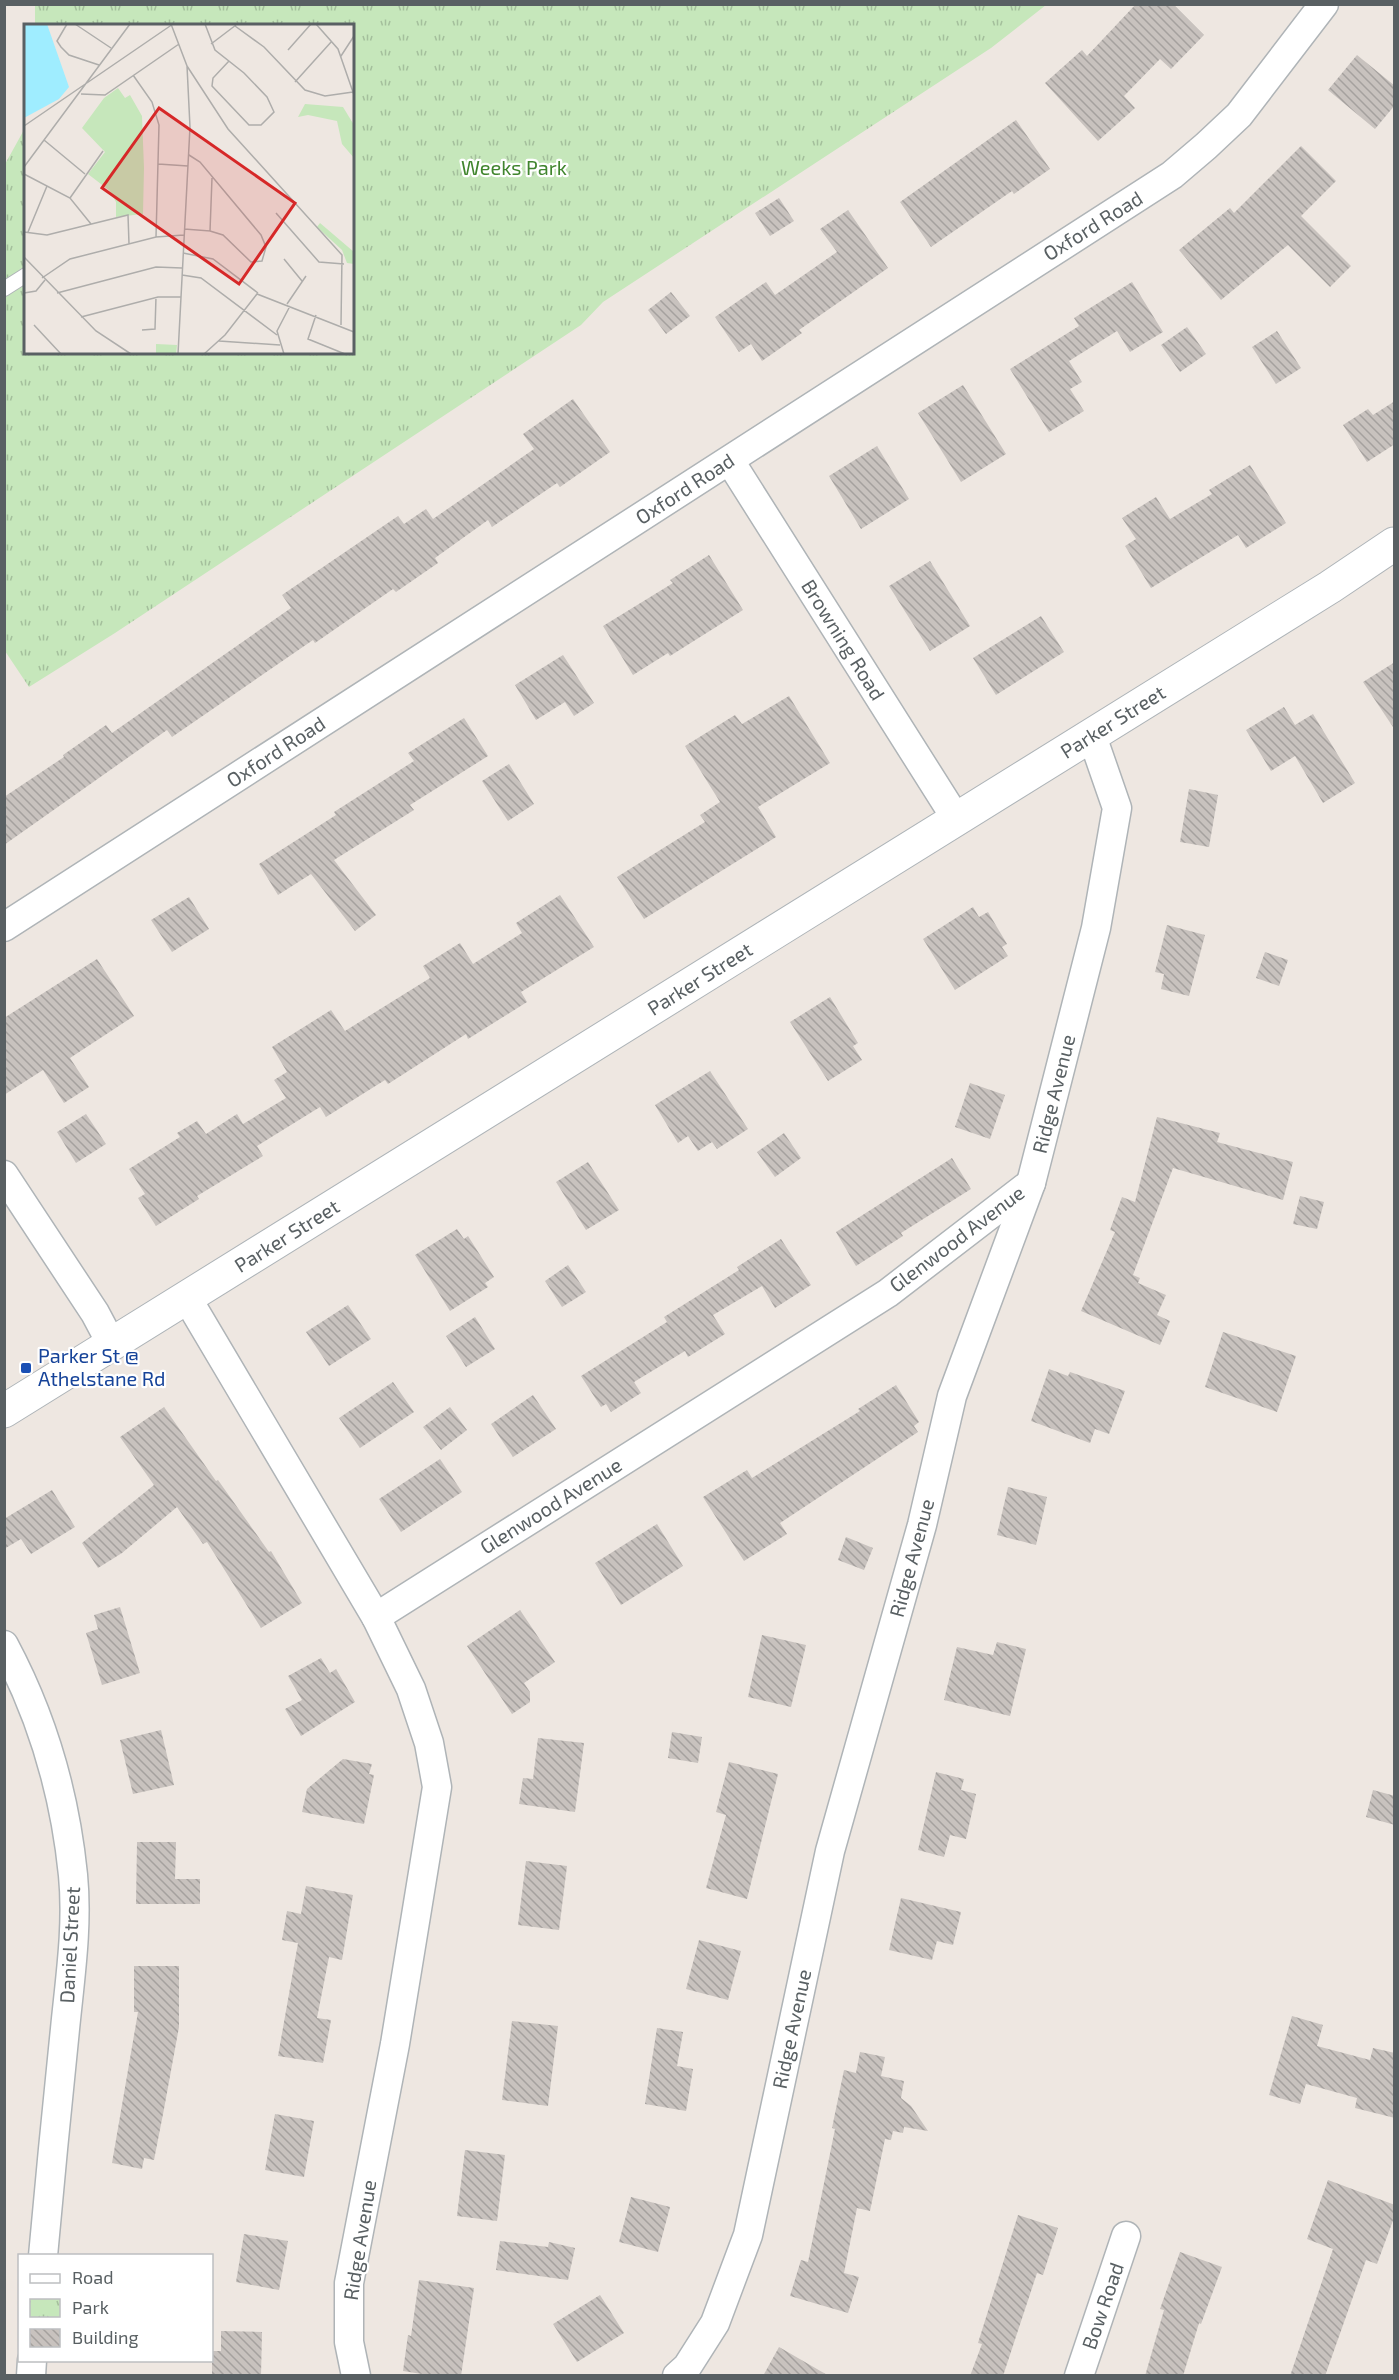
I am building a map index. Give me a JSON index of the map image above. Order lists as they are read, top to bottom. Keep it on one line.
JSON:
{"streets":{"main road":["Parker Street"],"street":["Oxford Road","Browning Road","Ridge Avenue","Glenwood Avenue","Daniel Street","Bow Road"]},"crossings":[["Oxford Road","Browning Road"],["Browning Road","Parker Street"],["Parker Street","Ridge Avenue"],["Ridge Avenue","Glenwood Avenue"]],"parks":["Weeks Park"],"places":{"transit":["Parker St @ Athelstane Rd"]},"legend":["Road","Park","Building"]}
